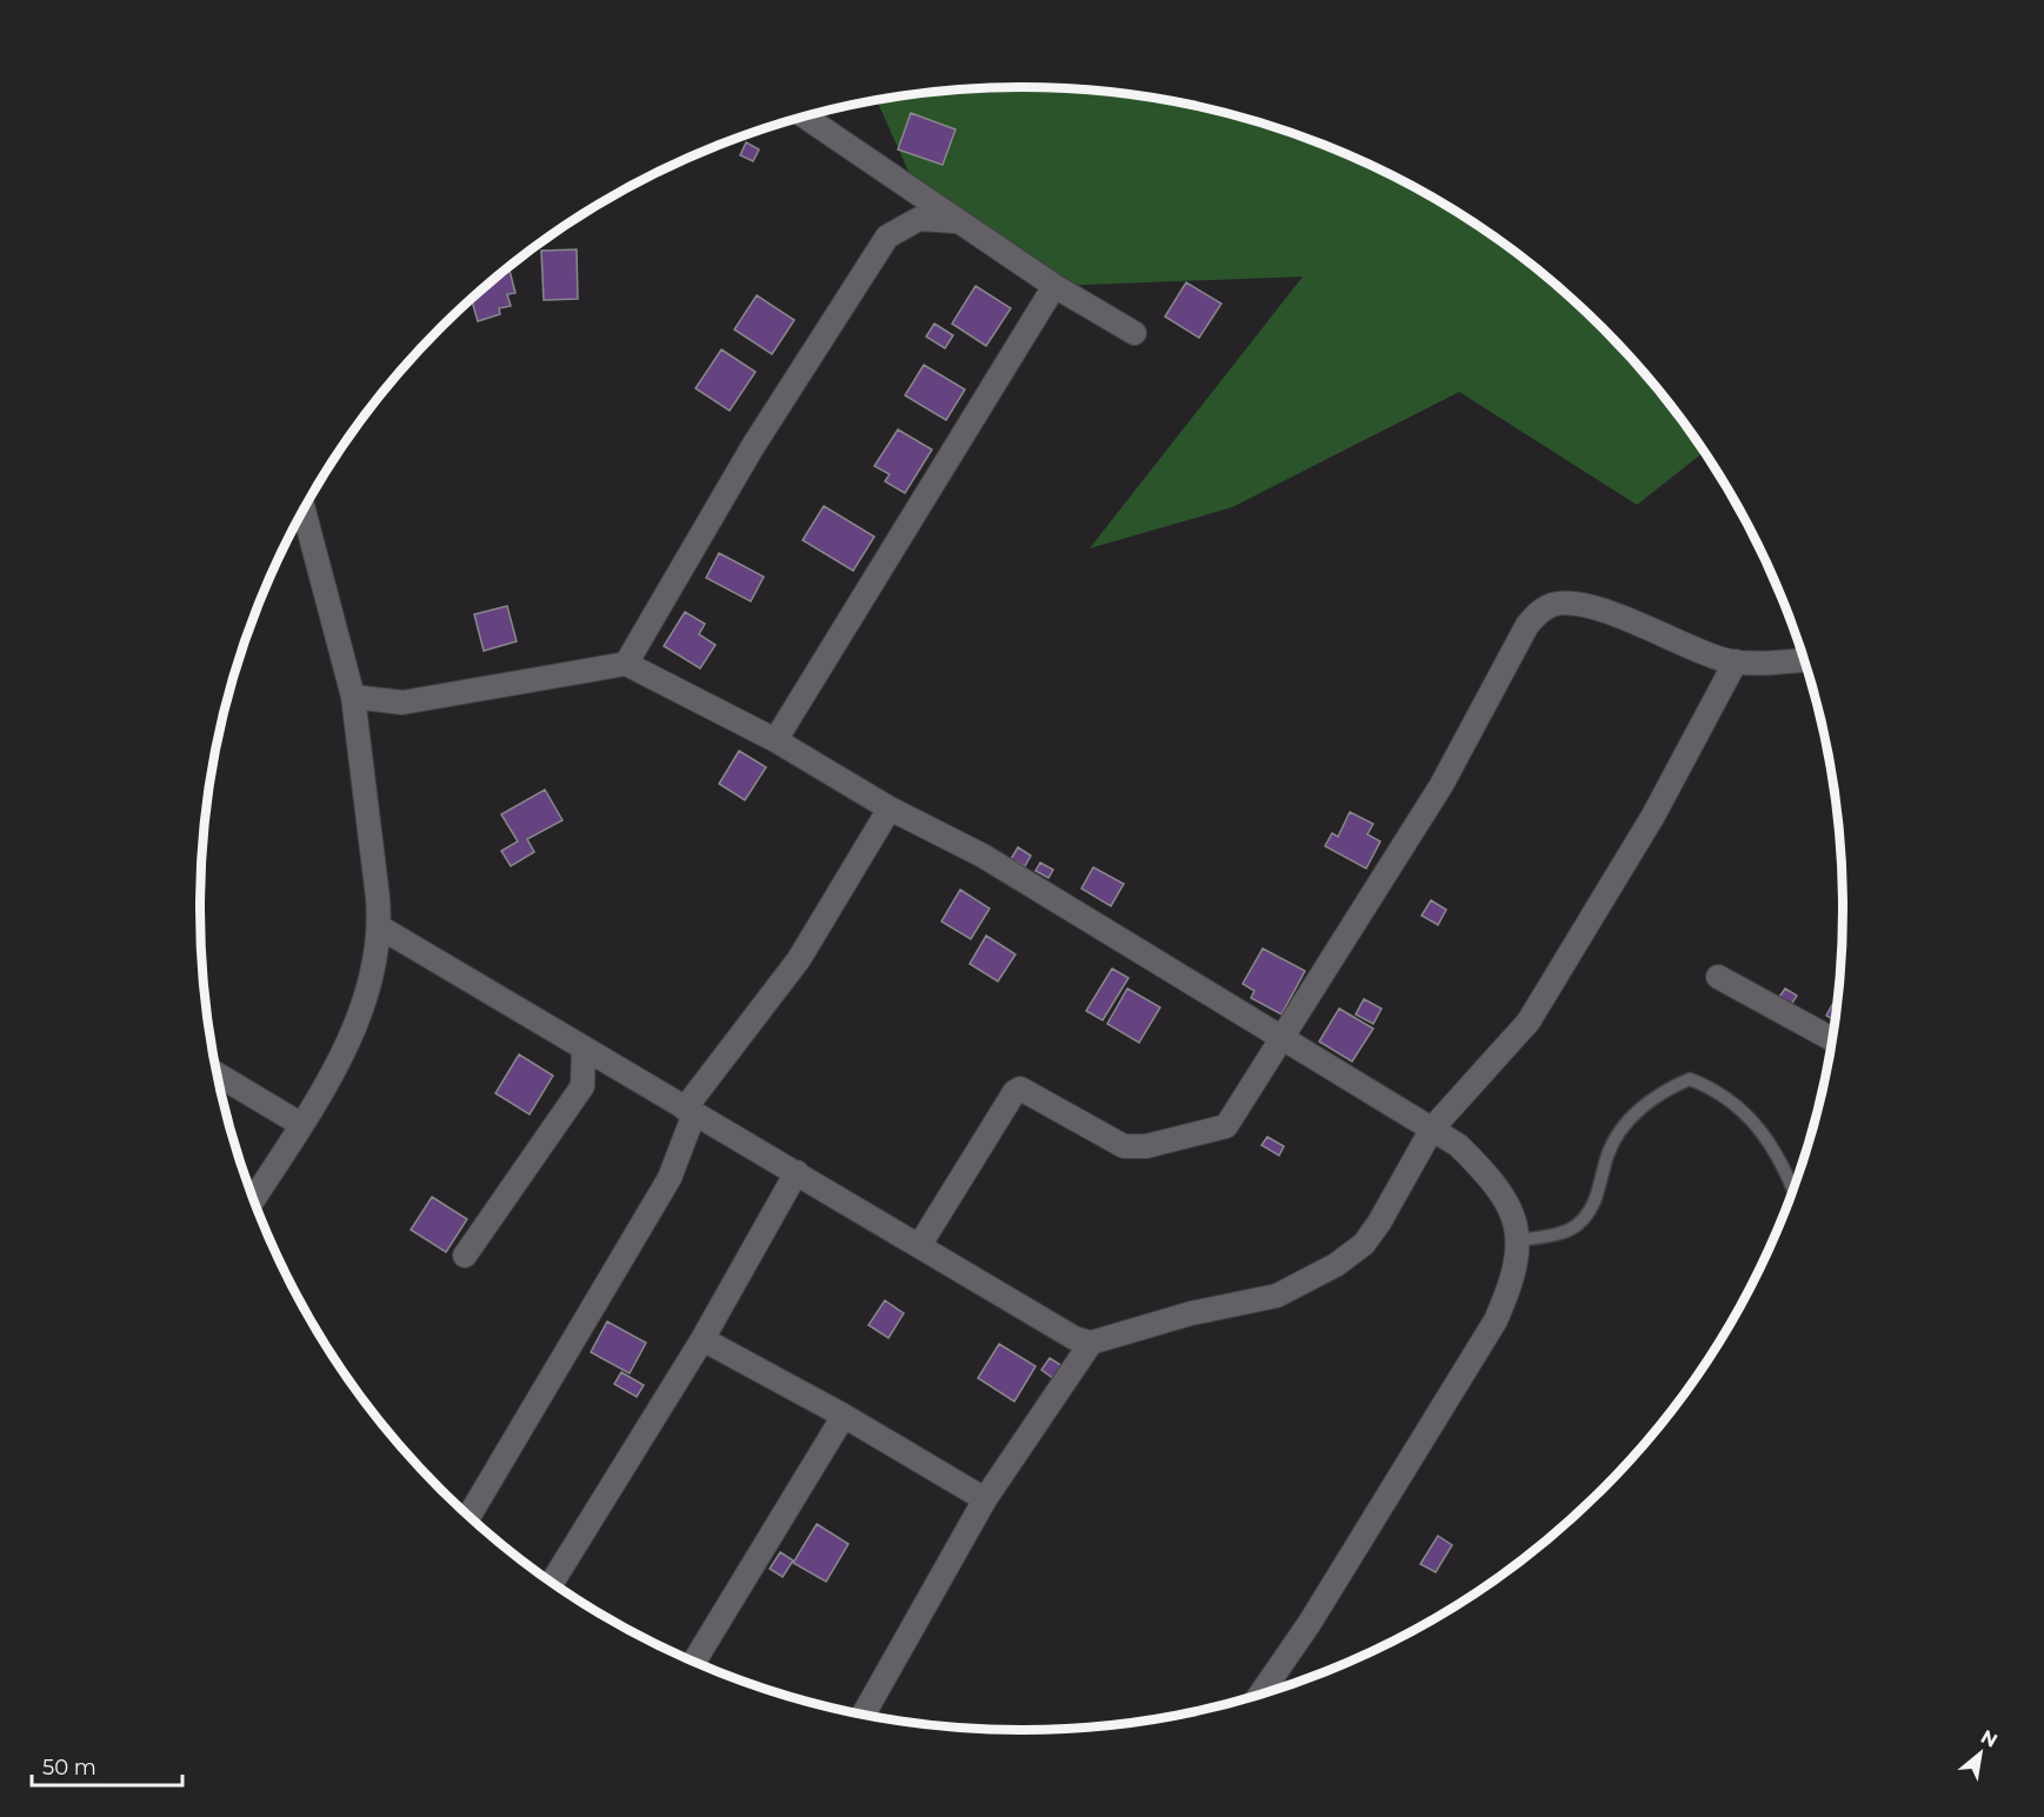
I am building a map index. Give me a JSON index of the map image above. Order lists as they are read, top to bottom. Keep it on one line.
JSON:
{"scale_bar":"50 m","north":"top right"}
